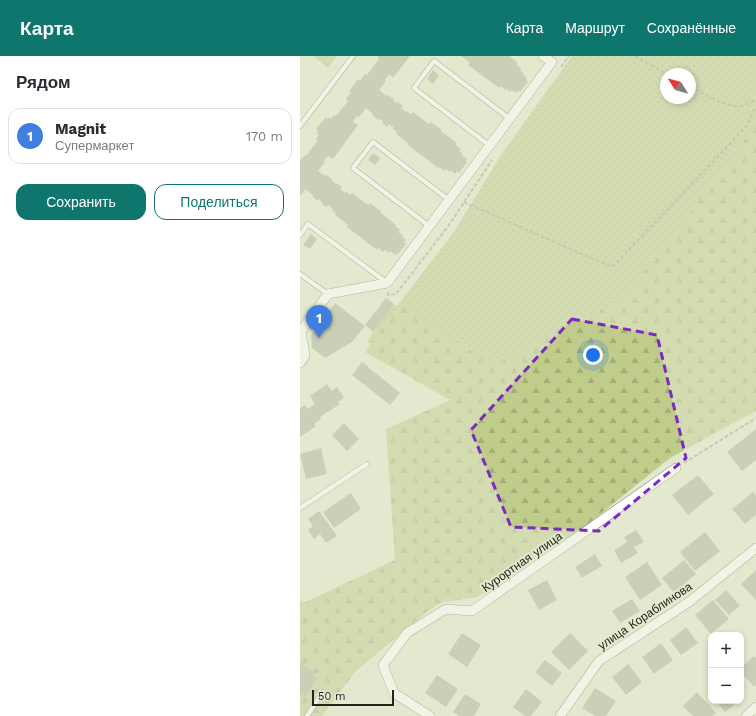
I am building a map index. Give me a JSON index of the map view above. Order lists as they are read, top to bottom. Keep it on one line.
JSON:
{"streets":{"street":["Курортная улица","улица Кораблинова"]},"scale_bar":"50 m","north":"top left","page":{"header":"Карта","nav":["Карта","Маршрут","Сохранённые"],"heading":"Рядом","list":[{"mark":"1","name":"Magnit","note":"Супермаркет","value":"170 m"}],"buttons":["Сохранить","Поделиться"],"pins":"1","map_buttons":["+","−"],"scale":"50 m"}}
